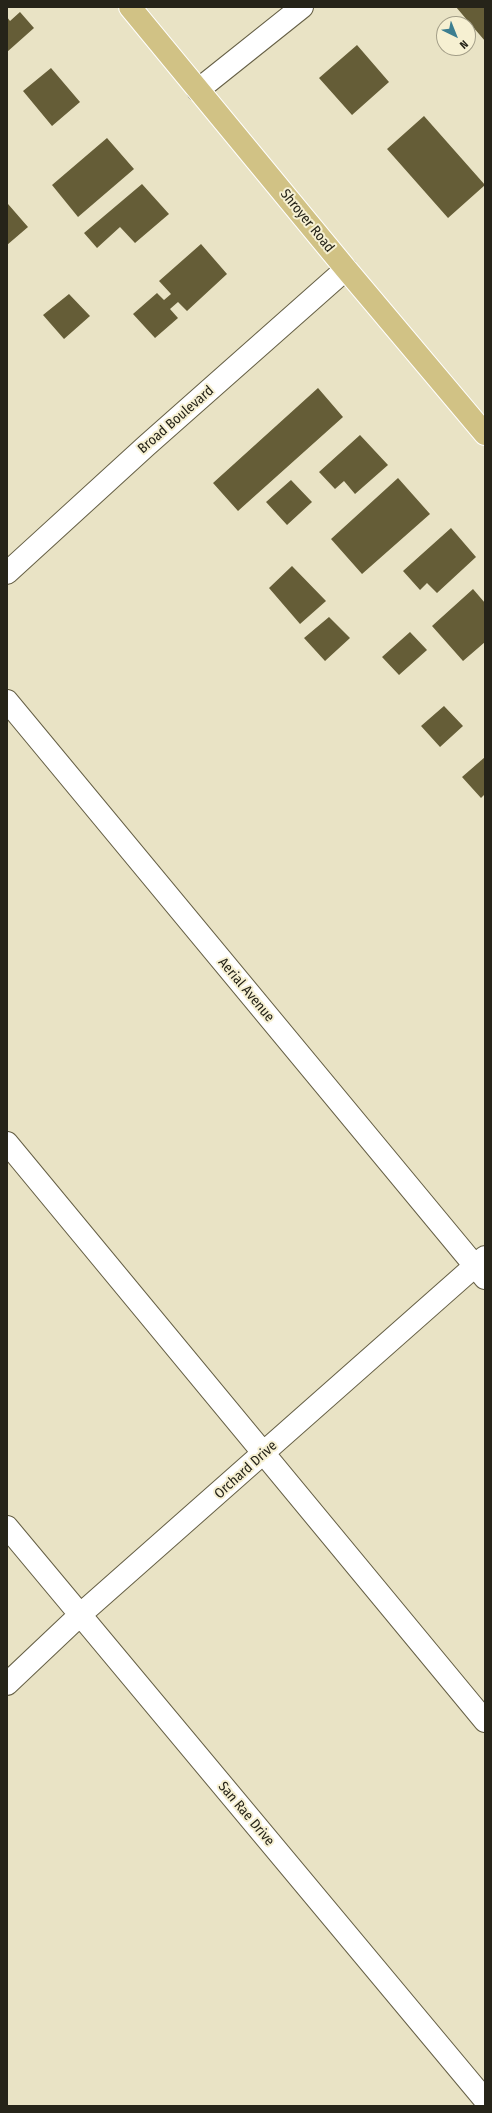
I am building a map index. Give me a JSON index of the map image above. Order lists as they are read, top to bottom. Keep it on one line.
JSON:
{"streets":{"main road":["Shroyer Road"],"street":["Broad Boulevard","Aerial Avenue","Orchard Drive","San Rae Drive"]},"crossings":[["Shroyer Road","Broad Boulevard"],["Aerial Avenue","Orchard Drive"],["Orchard Drive","San Rae Drive"]],"north":"bottom right"}
